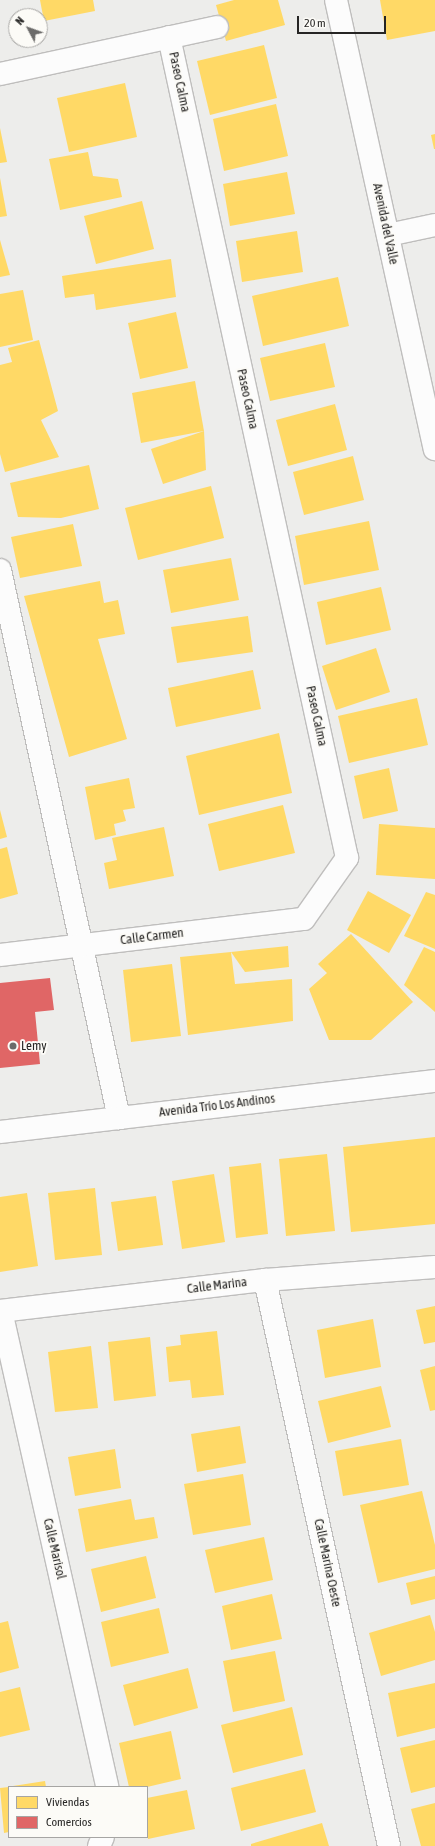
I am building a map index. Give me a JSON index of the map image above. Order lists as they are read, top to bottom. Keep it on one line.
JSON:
{"streets":{"street":["Paseo Calma","Avenida del Valle","Calle Carmen","Avenida Trío Los Andinos","Calle Marina","Calle Marisol","Calle Marina Oeste"]},"crossings":[["Paseo Calma","Calle Carmen"],["Calle Marina","Calle Marisol"],["Calle Marina","Calle Marina Oeste"]],"places":["Lemy"],"legend":["Viviendas","Comercios"],"scale_bar":"20 m","north":"top left"}
